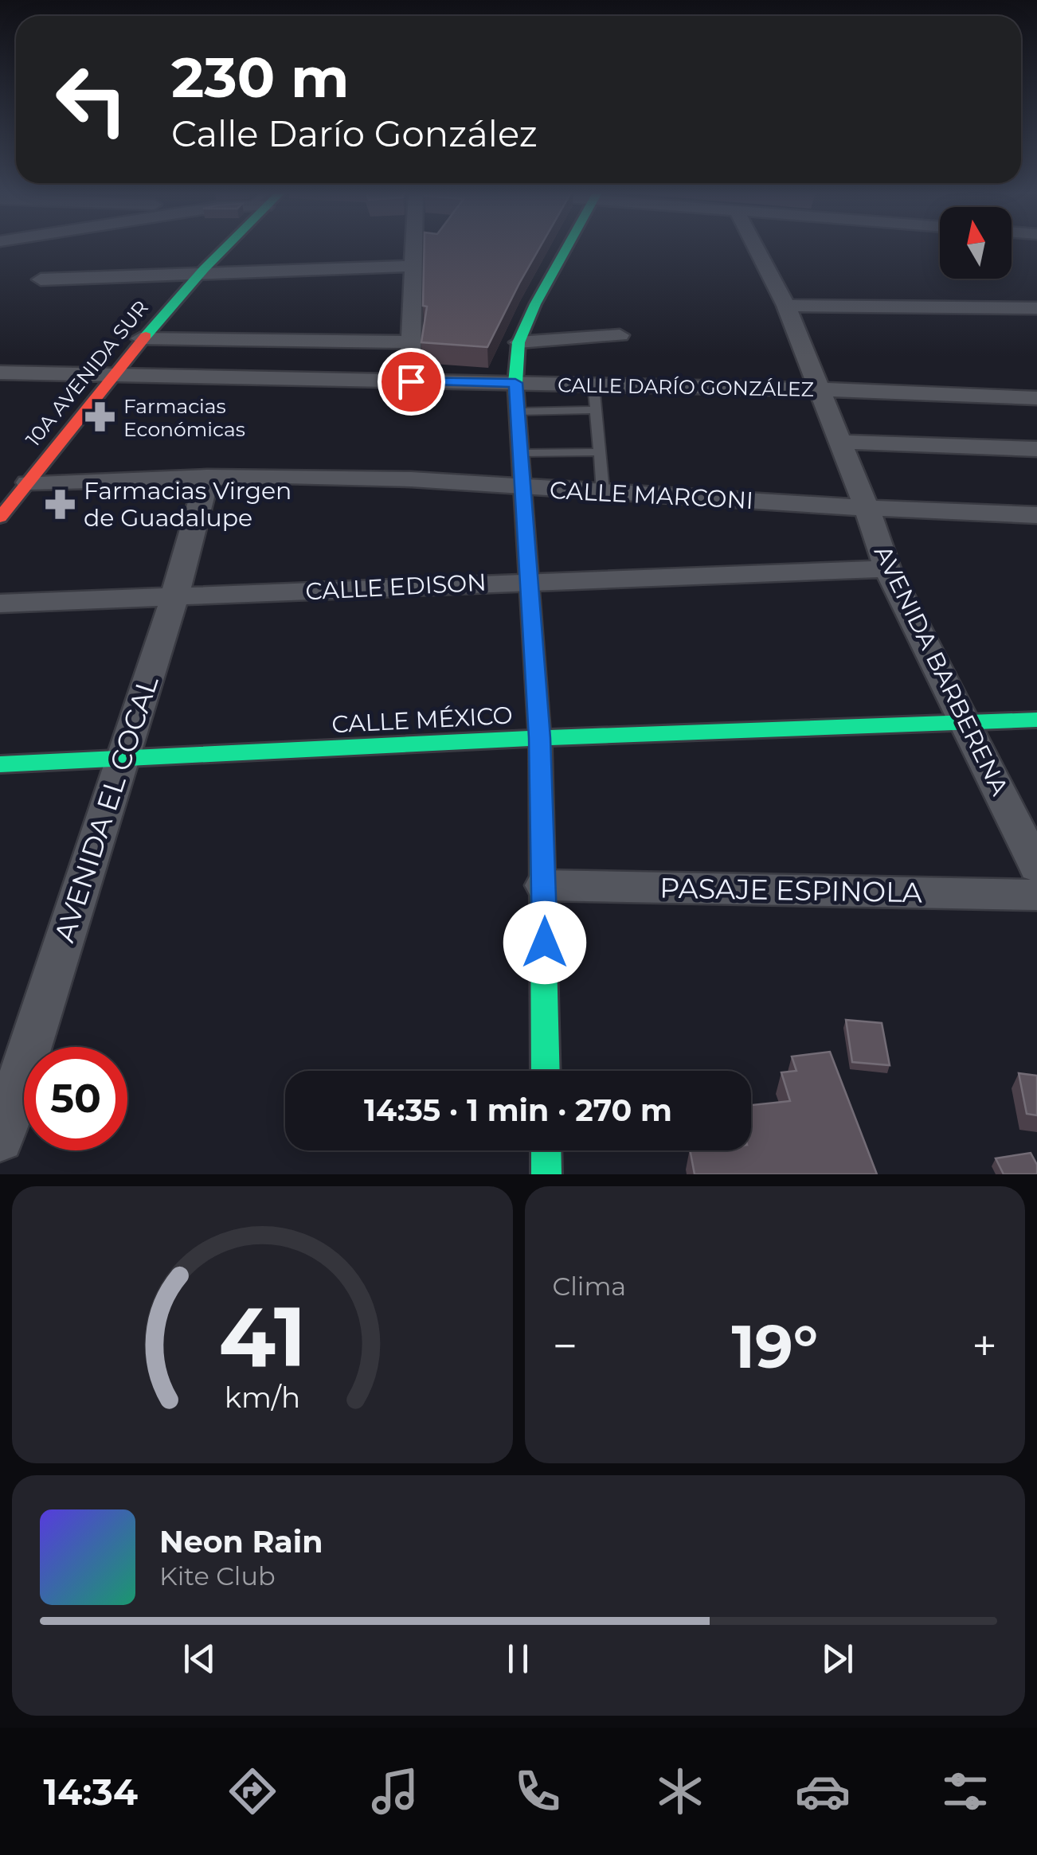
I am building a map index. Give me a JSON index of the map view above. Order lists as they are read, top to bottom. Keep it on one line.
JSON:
{"streets":{"main road":["10A AVENIDA SUR","CALLE MÉXICO"],"street":["CALLE DARÍO GONZÁLEZ","CALLE MARCONI","CALLE EDISON","AVENIDA BARBERENA","AVENIDA EL COCAL","PASAJE ESPINOLA"]},"crossings":[["10A AVENIDA SUR","CALLE DARÍO GONZÁLEZ"],["10A AVENIDA SUR","CALLE MARCONI"],["CALLE DARÍO GONZÁLEZ","AVENIDA BARBERENA"],["CALLE MARCONI","AVENIDA BARBERENA"],["CALLE MARCONI","AVENIDA EL COCAL"],["CALLE EDISON","AVENIDA BARBERENA"],["CALLE EDISON","AVENIDA EL COCAL"],["AVENIDA BARBERENA","CALLE MÉXICO"],["CALLE MÉXICO","AVENIDA EL COCAL"]],"places":{"pharmacy":["Farmacias Económicas","Farmacias Virgen de Guadalupe"]},"north":"top","page":{"turn":["230 m","Calle Darío González"],"limit":"50","trip":"14:35 · 1 min · 270 m","tile":"Clima","heat":["−","19°","+"],"song":["Neon Rain","Kite Club"],"tabs":"14:34","gauge":["41","km/h"]}}
